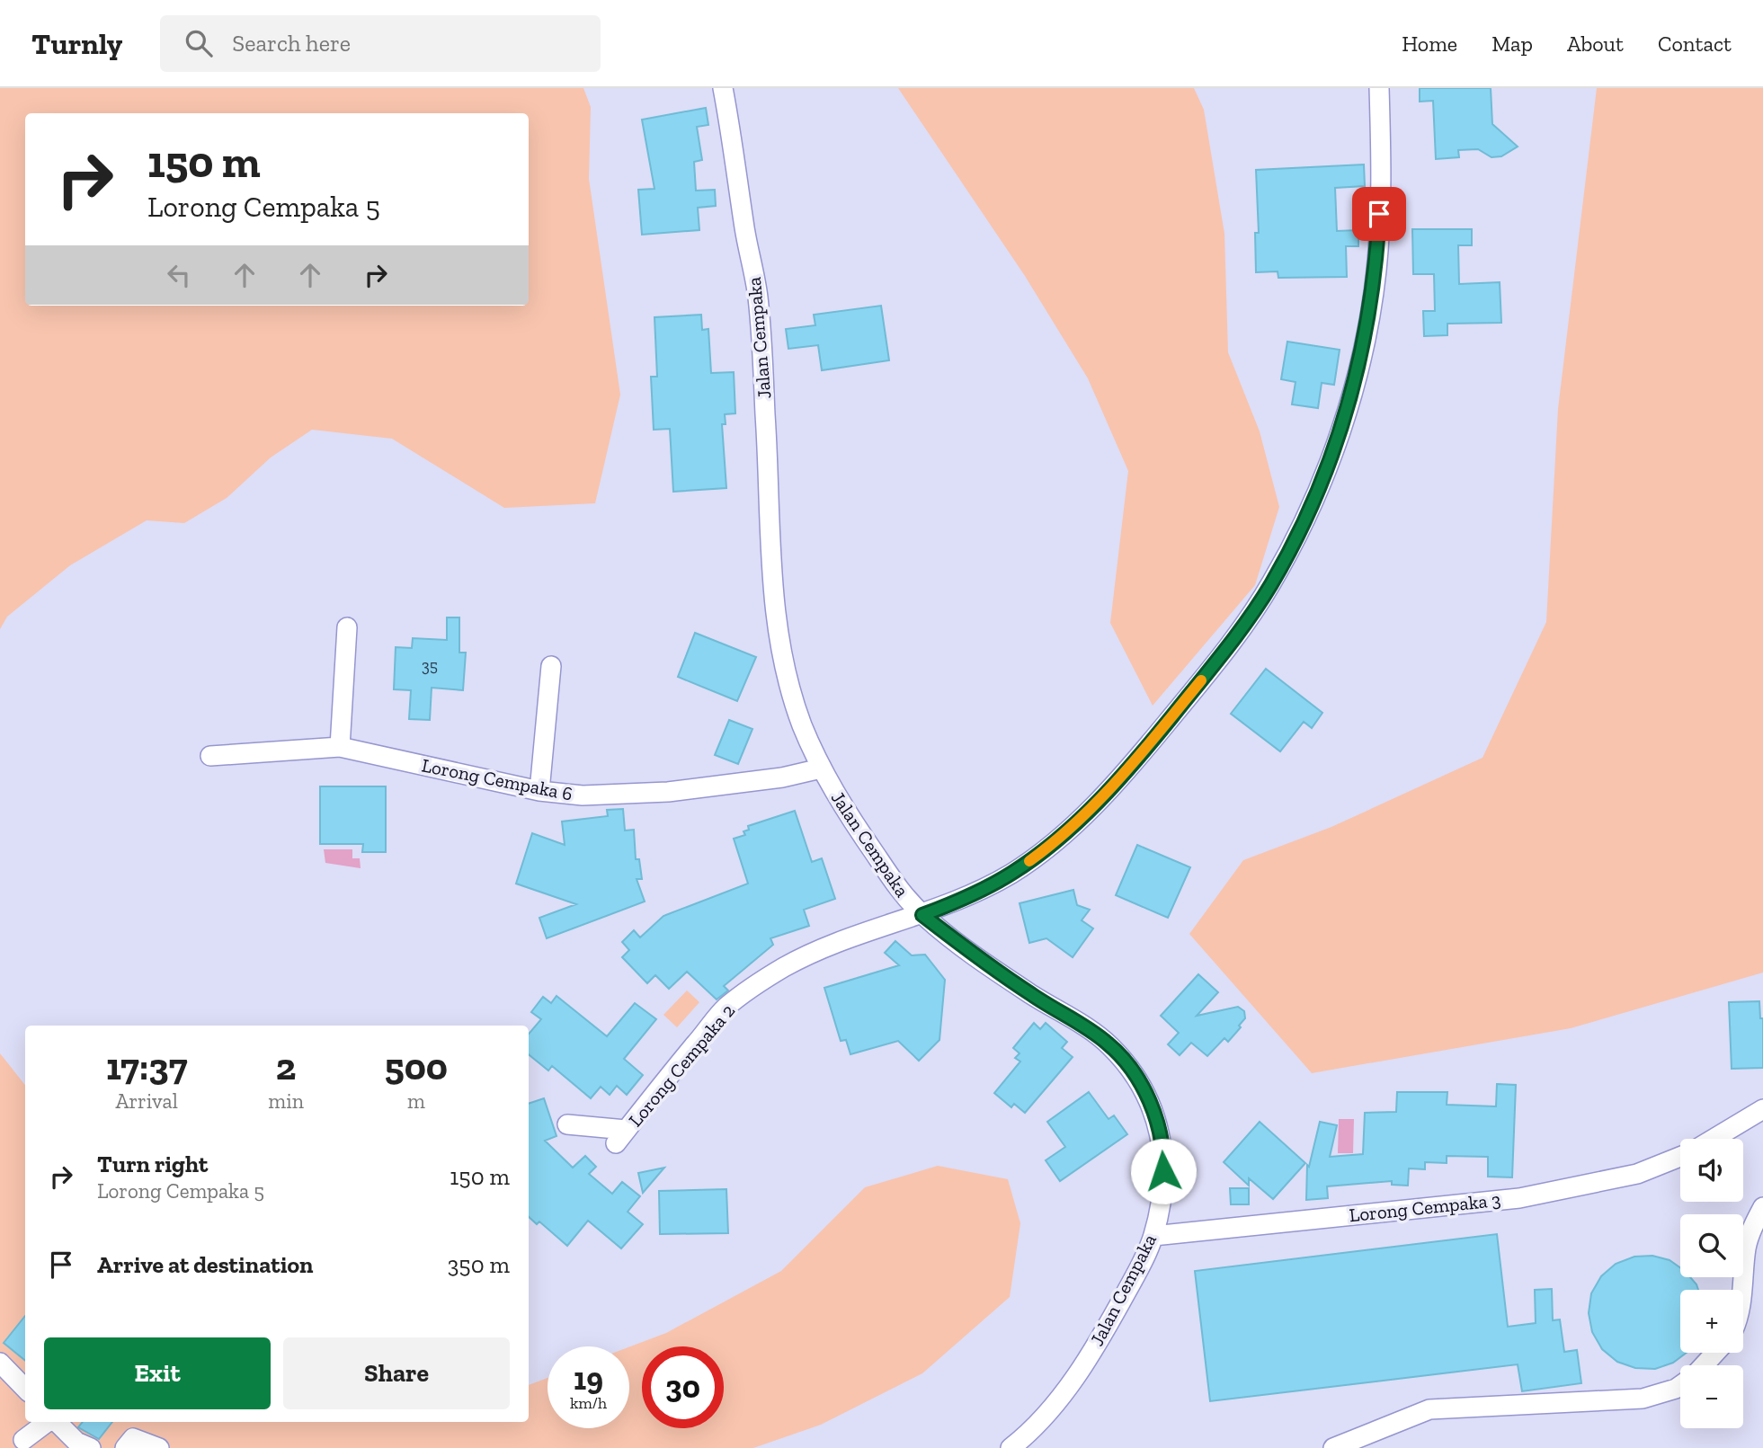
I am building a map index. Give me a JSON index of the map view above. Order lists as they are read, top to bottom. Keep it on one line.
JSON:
{"streets":{"street":["Jalan Cempaka","Lorong Cempaka 6","Lorong Cempaka 2","Lorong Cempaka 3"]},"crossings":[["Jalan Cempaka","Lorong Cempaka 6"],["Jalan Cempaka","Lorong Cempaka 2"],["Jalan Cempaka","Lorong Cempaka 3"]],"house_numbers":["35"],"page":{"header":"Turnly","search":"Search here","nav":["Home","Map","About","Contact"],"turn":["150 m","Lorong Cempaka 5"],"eta":["17:37","Arrival","2","min","500","m"],"list":[{"name":"Turn right","note":"Lorong Cempaka 5","value":"150 m"},{"name":"Arrive at destination","value":"350 m"}],"map_buttons":["+","−"],"buttons":["Exit","Share"],"speed":"19 km/h","limit":"30"}}
